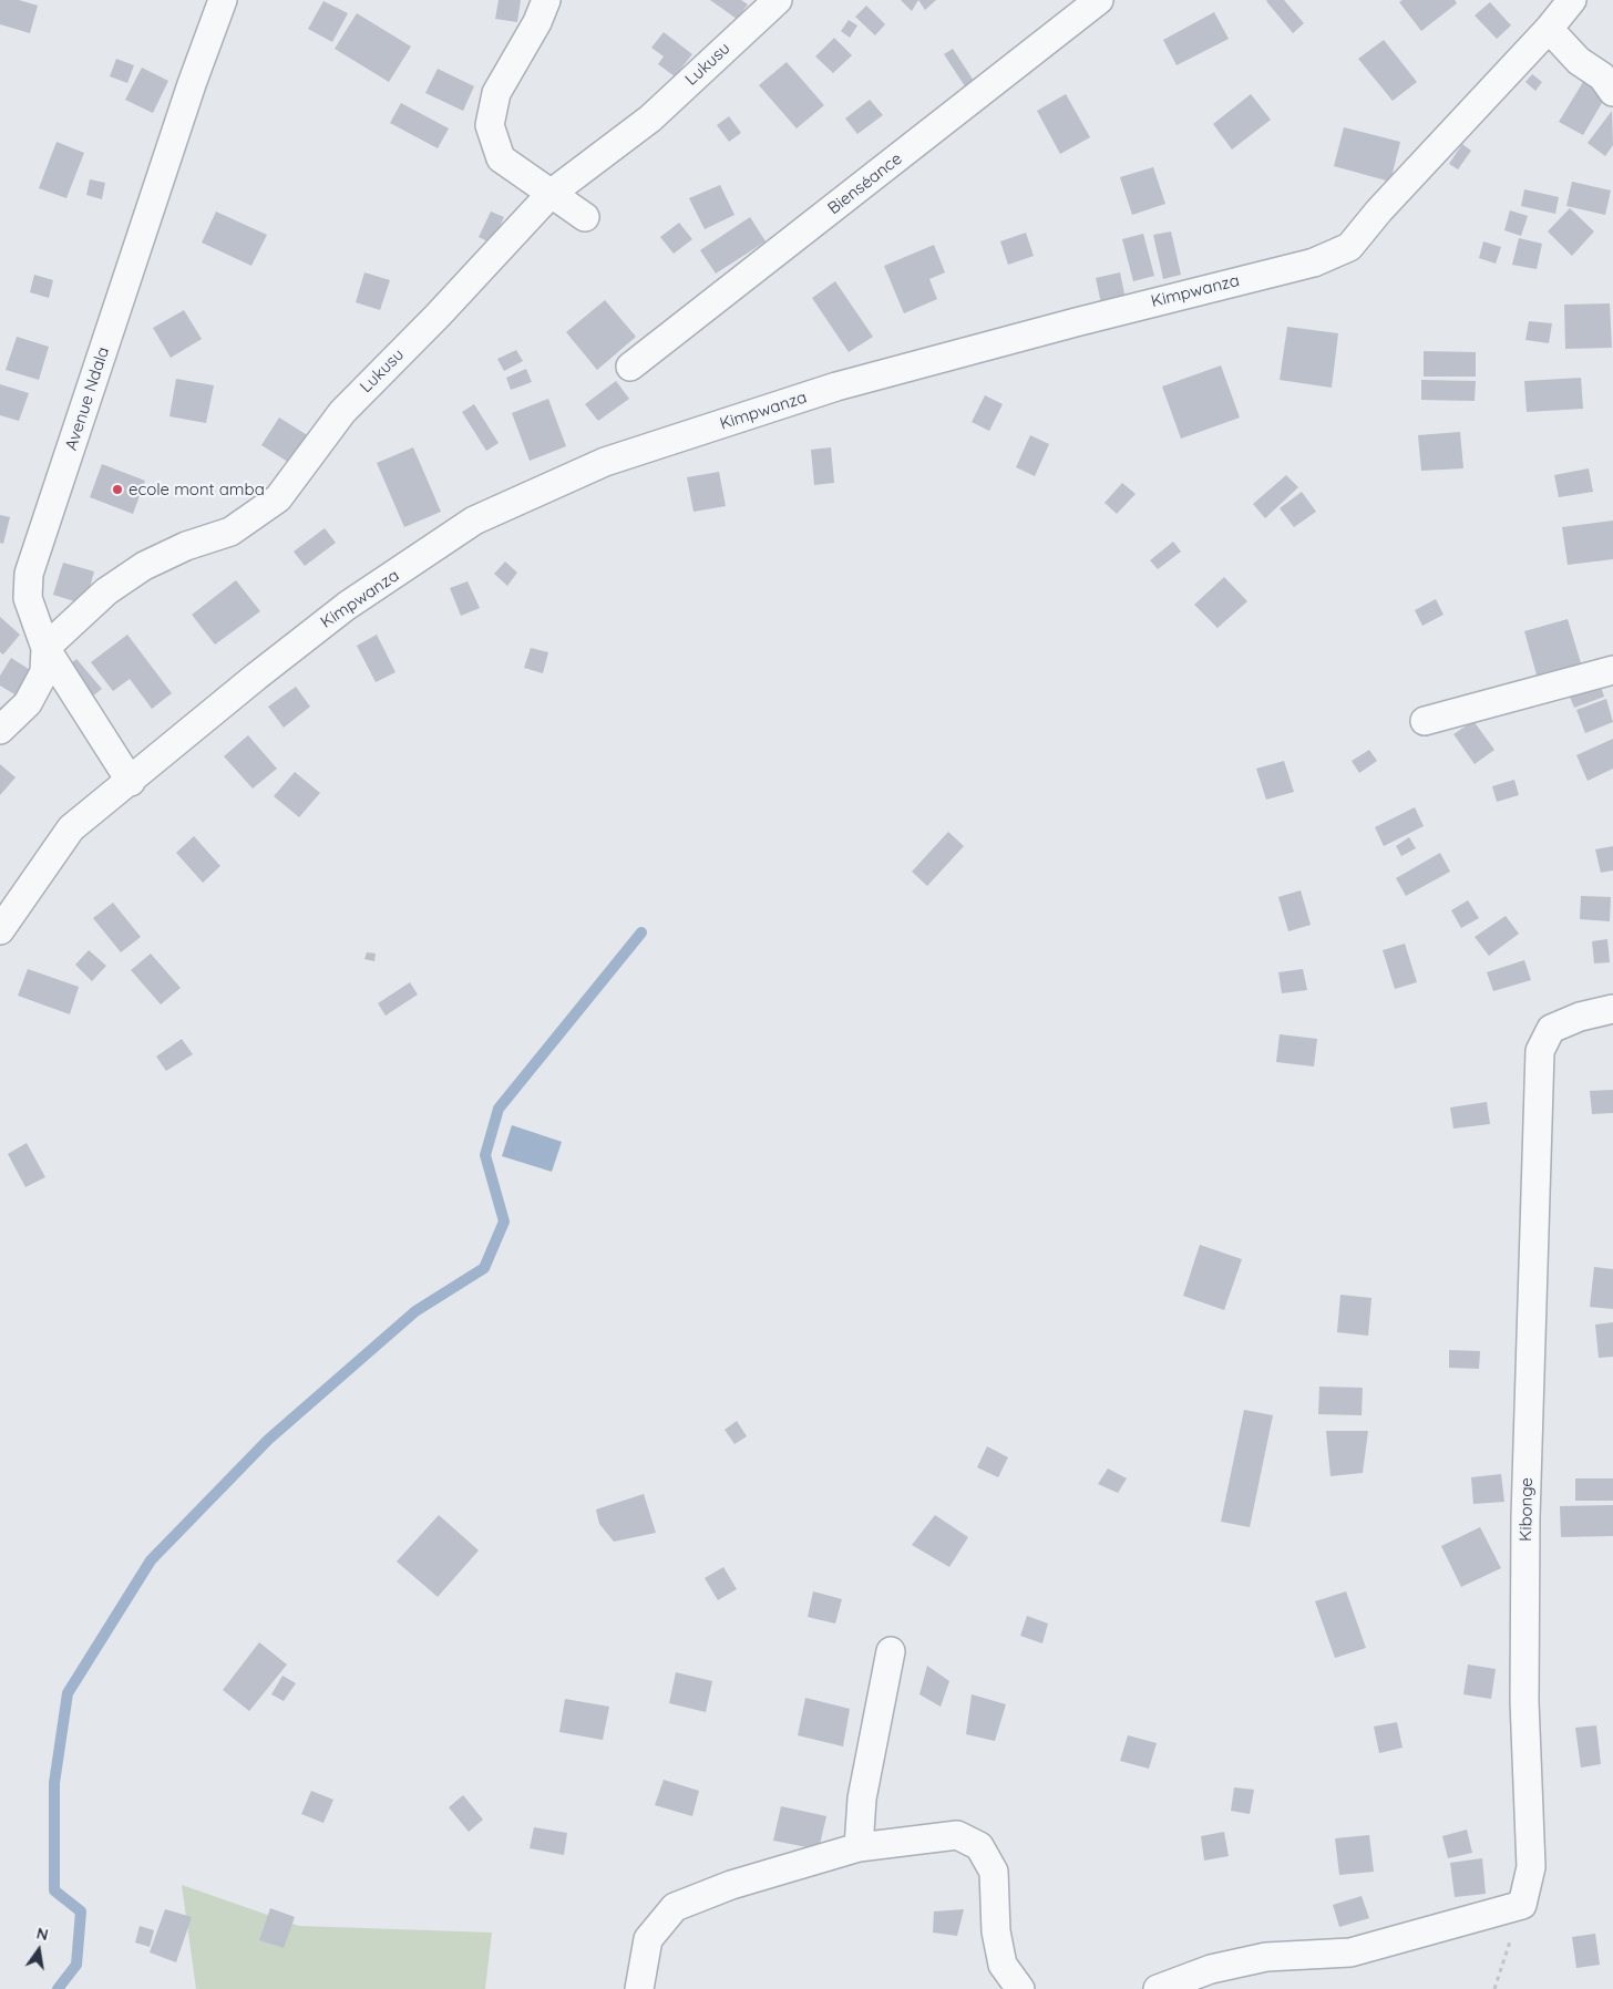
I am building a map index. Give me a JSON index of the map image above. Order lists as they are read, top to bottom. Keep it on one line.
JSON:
{"streets":{"street":["Lukusu","Bienséance","Kimpwanza","Avenue Ndala","Kibonge"]},"crossings":[["Lukusu","Avenue Ndala"],["Kimpwanza","Avenue Ndala"]],"places":["ecole mont amba"],"north":"top"}
